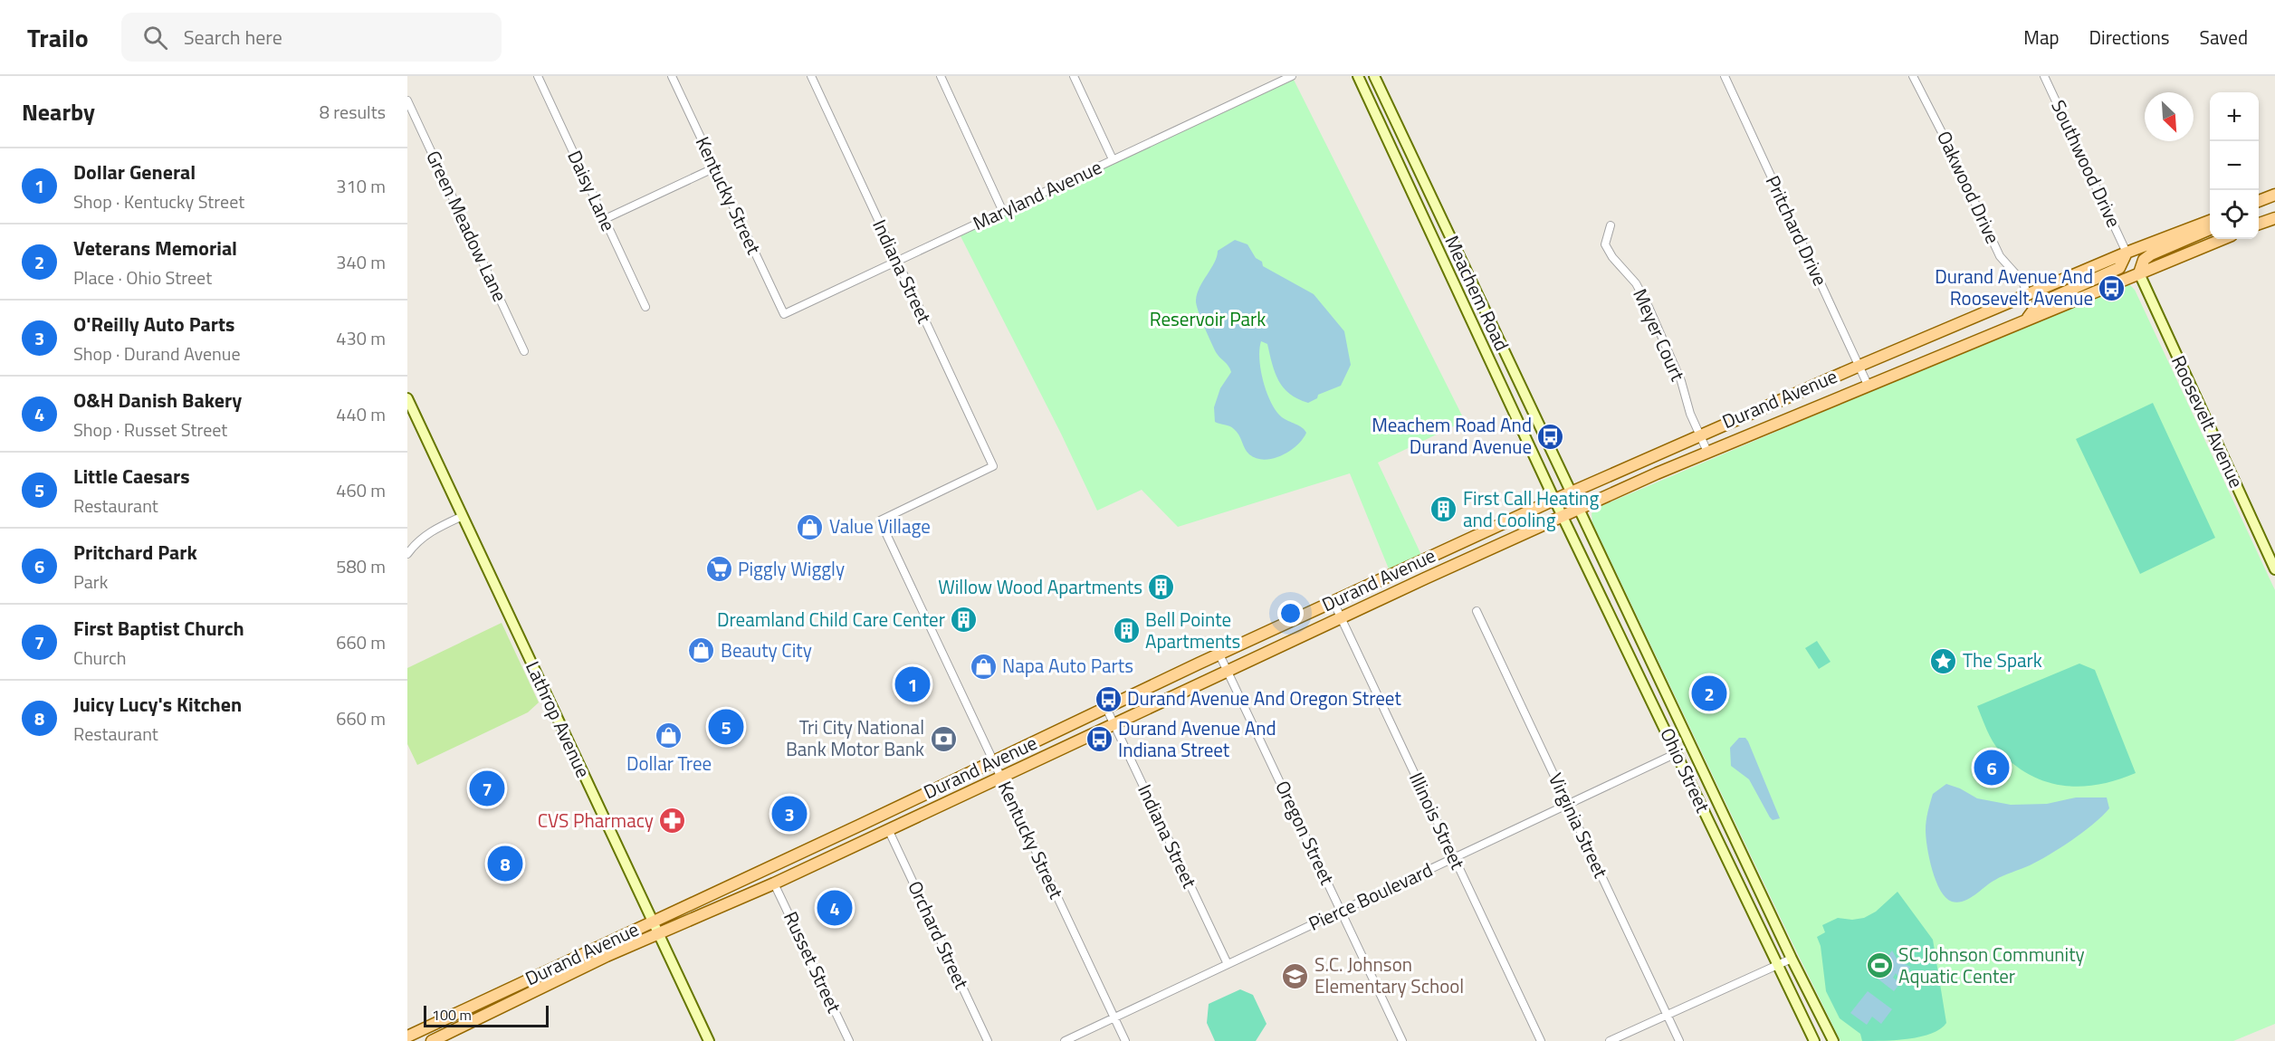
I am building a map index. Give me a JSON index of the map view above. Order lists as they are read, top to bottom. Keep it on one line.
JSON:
{"streets":{"main road":["Durand Avenue"],"street":["Southwood Drive","Oakwood Drive","Daisy Lane","Kentucky Street","Maryland Avenue","Green Meadow Lane","Pritchard Drive","Indiana Street","Meachem Road","Meyer Court","Roosevelt Avenue","Lathrop Avenue","Ohio Street","Illinois Street","Virginia Street","Oregon Street","Pierce Boulevard","Orchard Street","Russet Street"]},"crossings":[["Southwood Drive","Durand Avenue"],["Oakwood Drive","Durand Avenue"],["Kentucky Street","Maryland Avenue"],["Kentucky Street","Indiana Street"],["Kentucky Street","Durand Avenue"],["Kentucky Street","Pierce Boulevard"],["Maryland Avenue","Indiana Street"],["Pritchard Drive","Durand Avenue"],["Indiana Street","Durand Avenue"],["Indiana Street","Pierce Boulevard"],["Meachem Road","Durand Avenue"],["Meachem Road","Ohio Street"],["Meyer Court","Durand Avenue"],["Durand Avenue","Roosevelt Avenue"],["Durand Avenue","Lathrop Avenue"],["Durand Avenue","Ohio Street"],["Durand Avenue","Illinois Street"],["Durand Avenue","Oregon Street"],["Durand Avenue","Orchard Street"],["Durand Avenue","Russet Street"],["Ohio Street","Pierce Boulevard"],["Illinois Street","Pierce Boulevard"],["Virginia Street","Pierce Boulevard"],["Oregon Street","Pierce Boulevard"]],"parks":["Reservoir Park"],"places":{"bus stop":["Durand Avenue And Roosevelt Avenue","Meachem Road And Durand Avenue","Durand Avenue And Oregon Street","Durand Avenue And Indiana Street"],"building":["First Call Heating and Cooling","Willow Wood Apartments","Dreamland Child Care Center","Bell Pointe Apartments"],"shop":["Value Village","Beauty City","Napa Auto Parts","Dollar Tree"],"supermarket":["Piggly Wiggly"],"place":["The Spark"],"bank":["Tri City National Bank Motor Bank"],"pharmacy":["CVS Pharmacy"],"sports":["SC Johnson Community Aquatic Center"],"school or university":["S.C. Johnson Elementary School"]},"scale_bar":"100 m","north":"bottom right","page":{"header":"Trailo","search":"Search here","nav":["Map","Directions","Saved"],"heading":["Nearby","8 results"],"map_buttons":["+","−"],"list":[{"mark":"1","name":"Dollar General","note":"Shop · Kentucky Street","value":"310 m"},{"mark":"2","name":"Veterans Memorial","note":"Place · Ohio Street","value":"340 m"},{"mark":"3","name":"O'Reilly Auto Parts","note":"Shop · Durand Avenue","value":"430 m"},{"mark":"4","name":"O&H Danish Bakery","note":"Shop · Russet Street","value":"440 m"},{"mark":"5","name":"Little Caesars","note":"Restaurant","value":"460 m"},{"mark":"6","name":"Pritchard Park","note":"Park","value":"580 m"},{"mark":"7","name":"First Baptist Church","note":"Church","value":"660 m"},{"mark":"8","name":"Juicy Lucy's Kitchen","note":"Restaurant","value":"660 m"}],"pins":["1","2","5","6","7","3","8","4"],"scale":"100 m"}}
